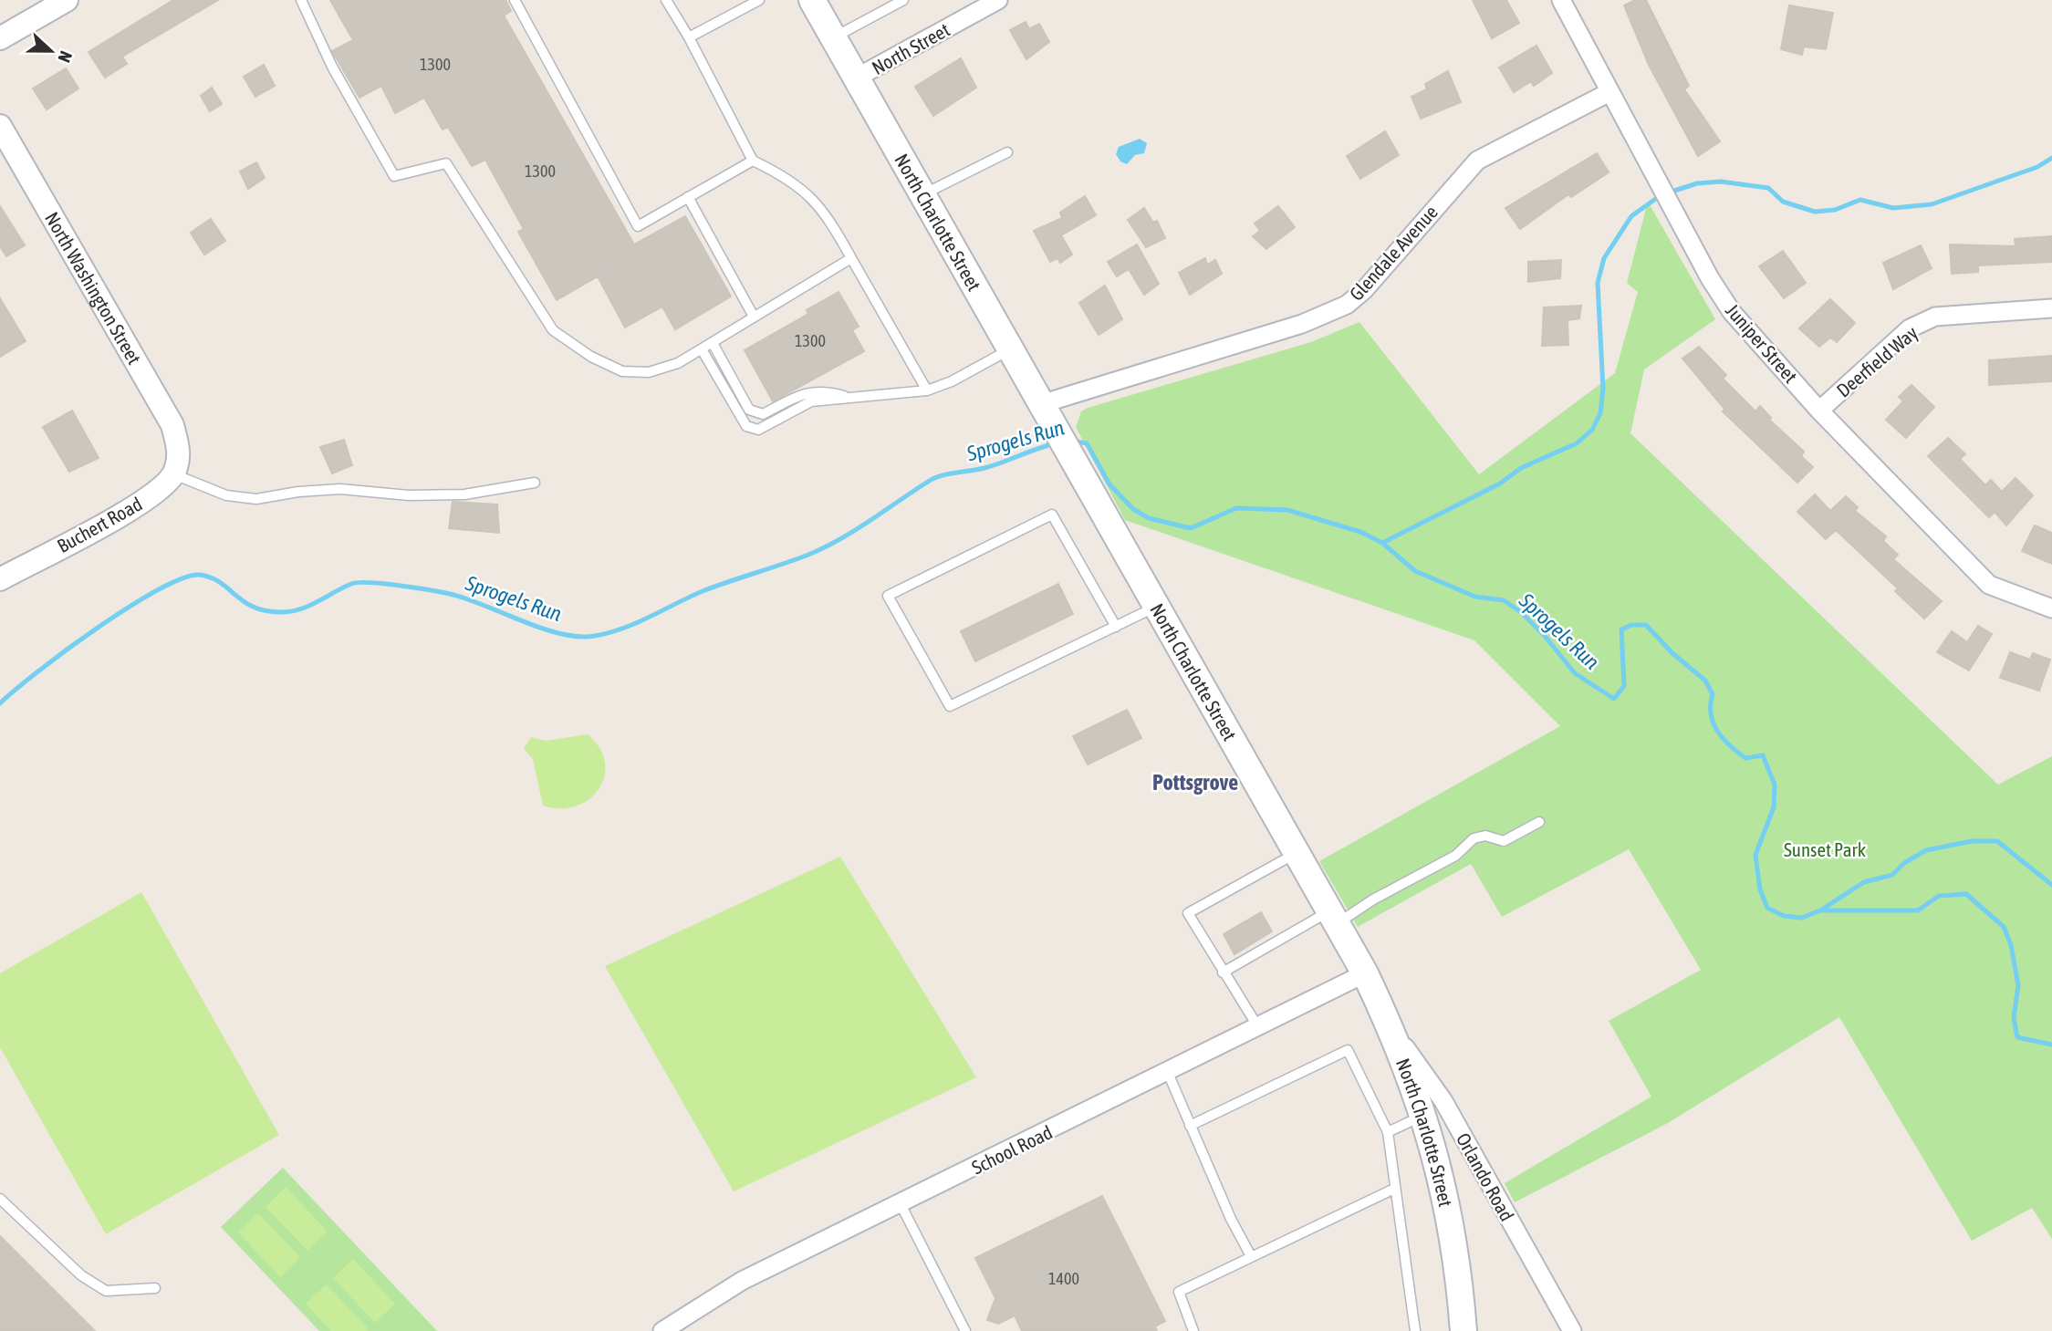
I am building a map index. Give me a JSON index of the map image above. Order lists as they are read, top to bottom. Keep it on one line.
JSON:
{"streets":{"main road":["North Charlotte Street"],"street":["North Street","Glendale Avenue","North Washington Street","Juniper Street","Deerfield Way","Buchert Road","School Road","Orlando Road"]},"crossings":[["North Street","North Charlotte Street"],["North Charlotte Street","Glendale Avenue"],["North Charlotte Street","School Road"],["North Charlotte Street","Orlando Road"],["Glendale Avenue","Juniper Street"],["North Washington Street","Buchert Road"],["Juniper Street","Deerfield Way"]],"districts":["Pottsgrove"],"water":["Sprogels Run"],"parks":["Sunset Park"],"house_numbers":["1300","1300","1300","1400"],"north":"right"}
